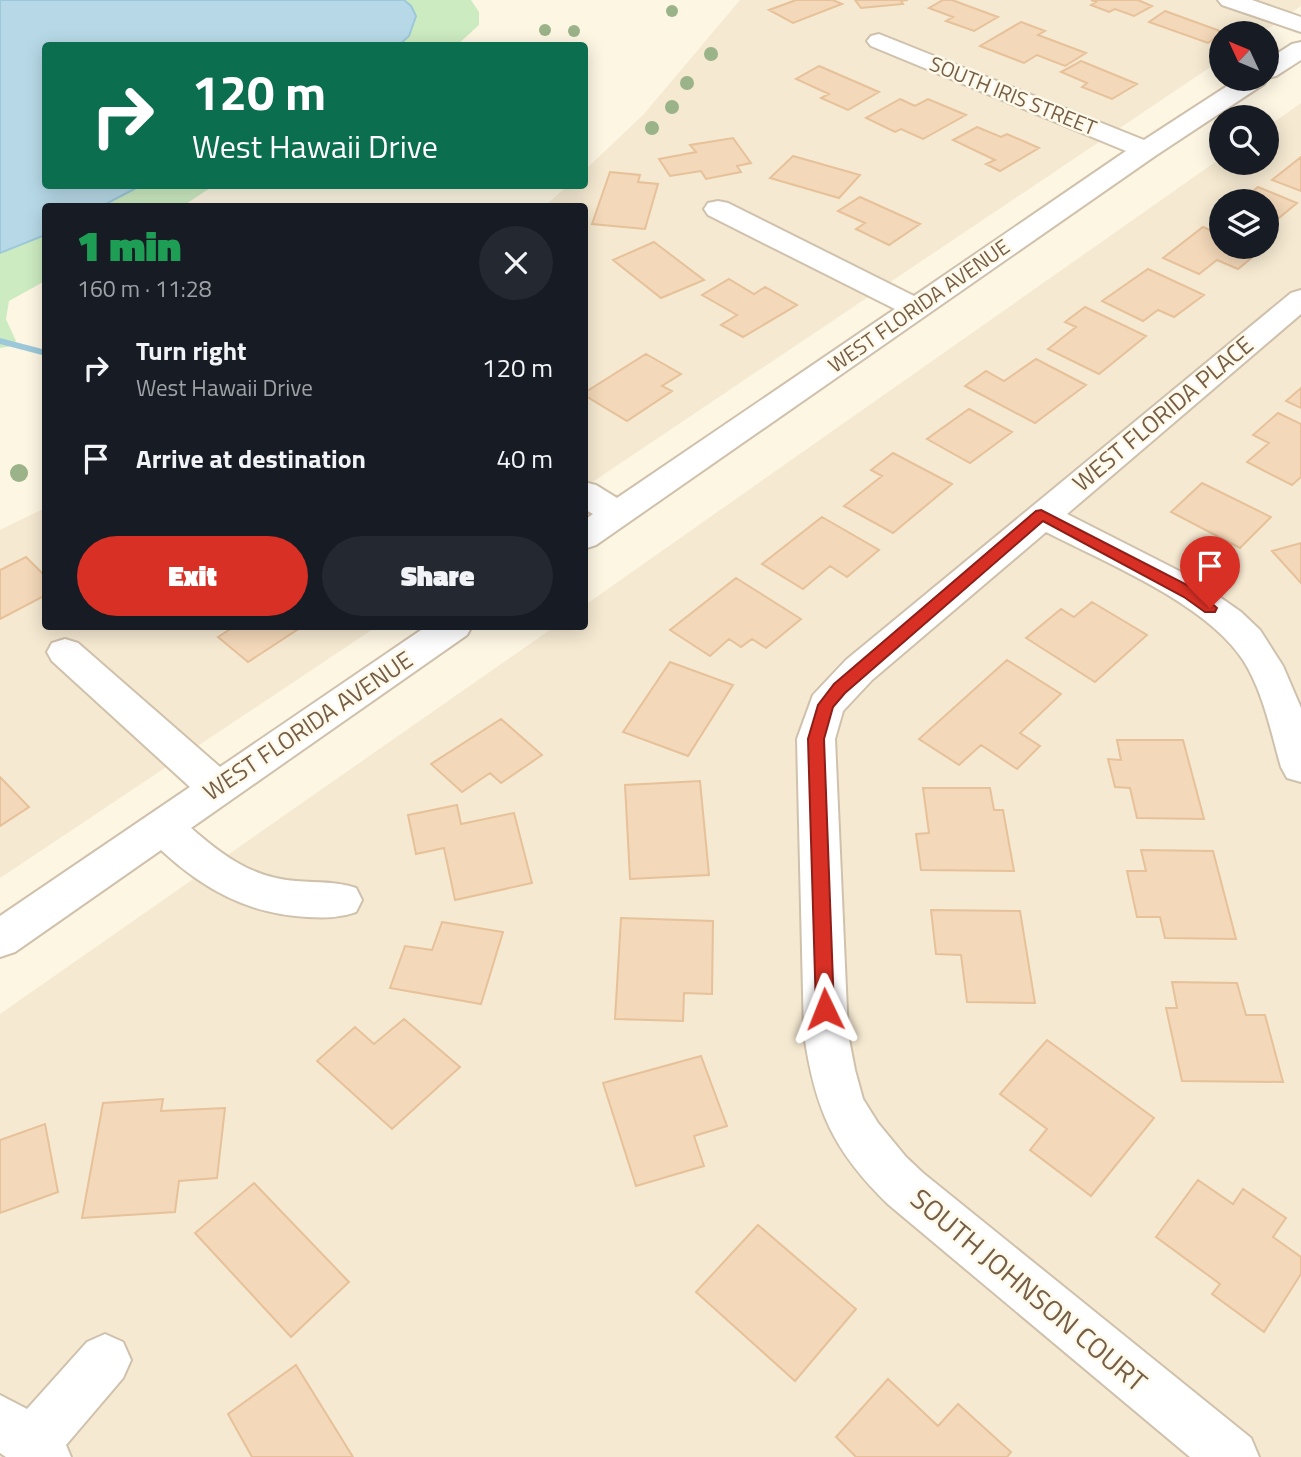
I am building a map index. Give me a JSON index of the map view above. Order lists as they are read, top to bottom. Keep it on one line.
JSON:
{"streets":{"street":["SOUTH IRIS STREET","WEST FLORIDA AVENUE","WEST FLORIDA PLACE","SOUTH JOHNSON COURT"]},"crossings":[["SOUTH IRIS STREET","WEST FLORIDA AVENUE"],["WEST FLORIDA PLACE","SOUTH JOHNSON COURT"]],"north":"top left","page":{"turn":["120 m","West Hawaii Drive"],"heading":["1 min","160 m · 11:28"],"list":[{"name":"Turn right","note":"West Hawaii Drive","value":"120 m"},{"name":"Arrive at destination","value":"40 m"}],"buttons":["Exit","Share"]}}
